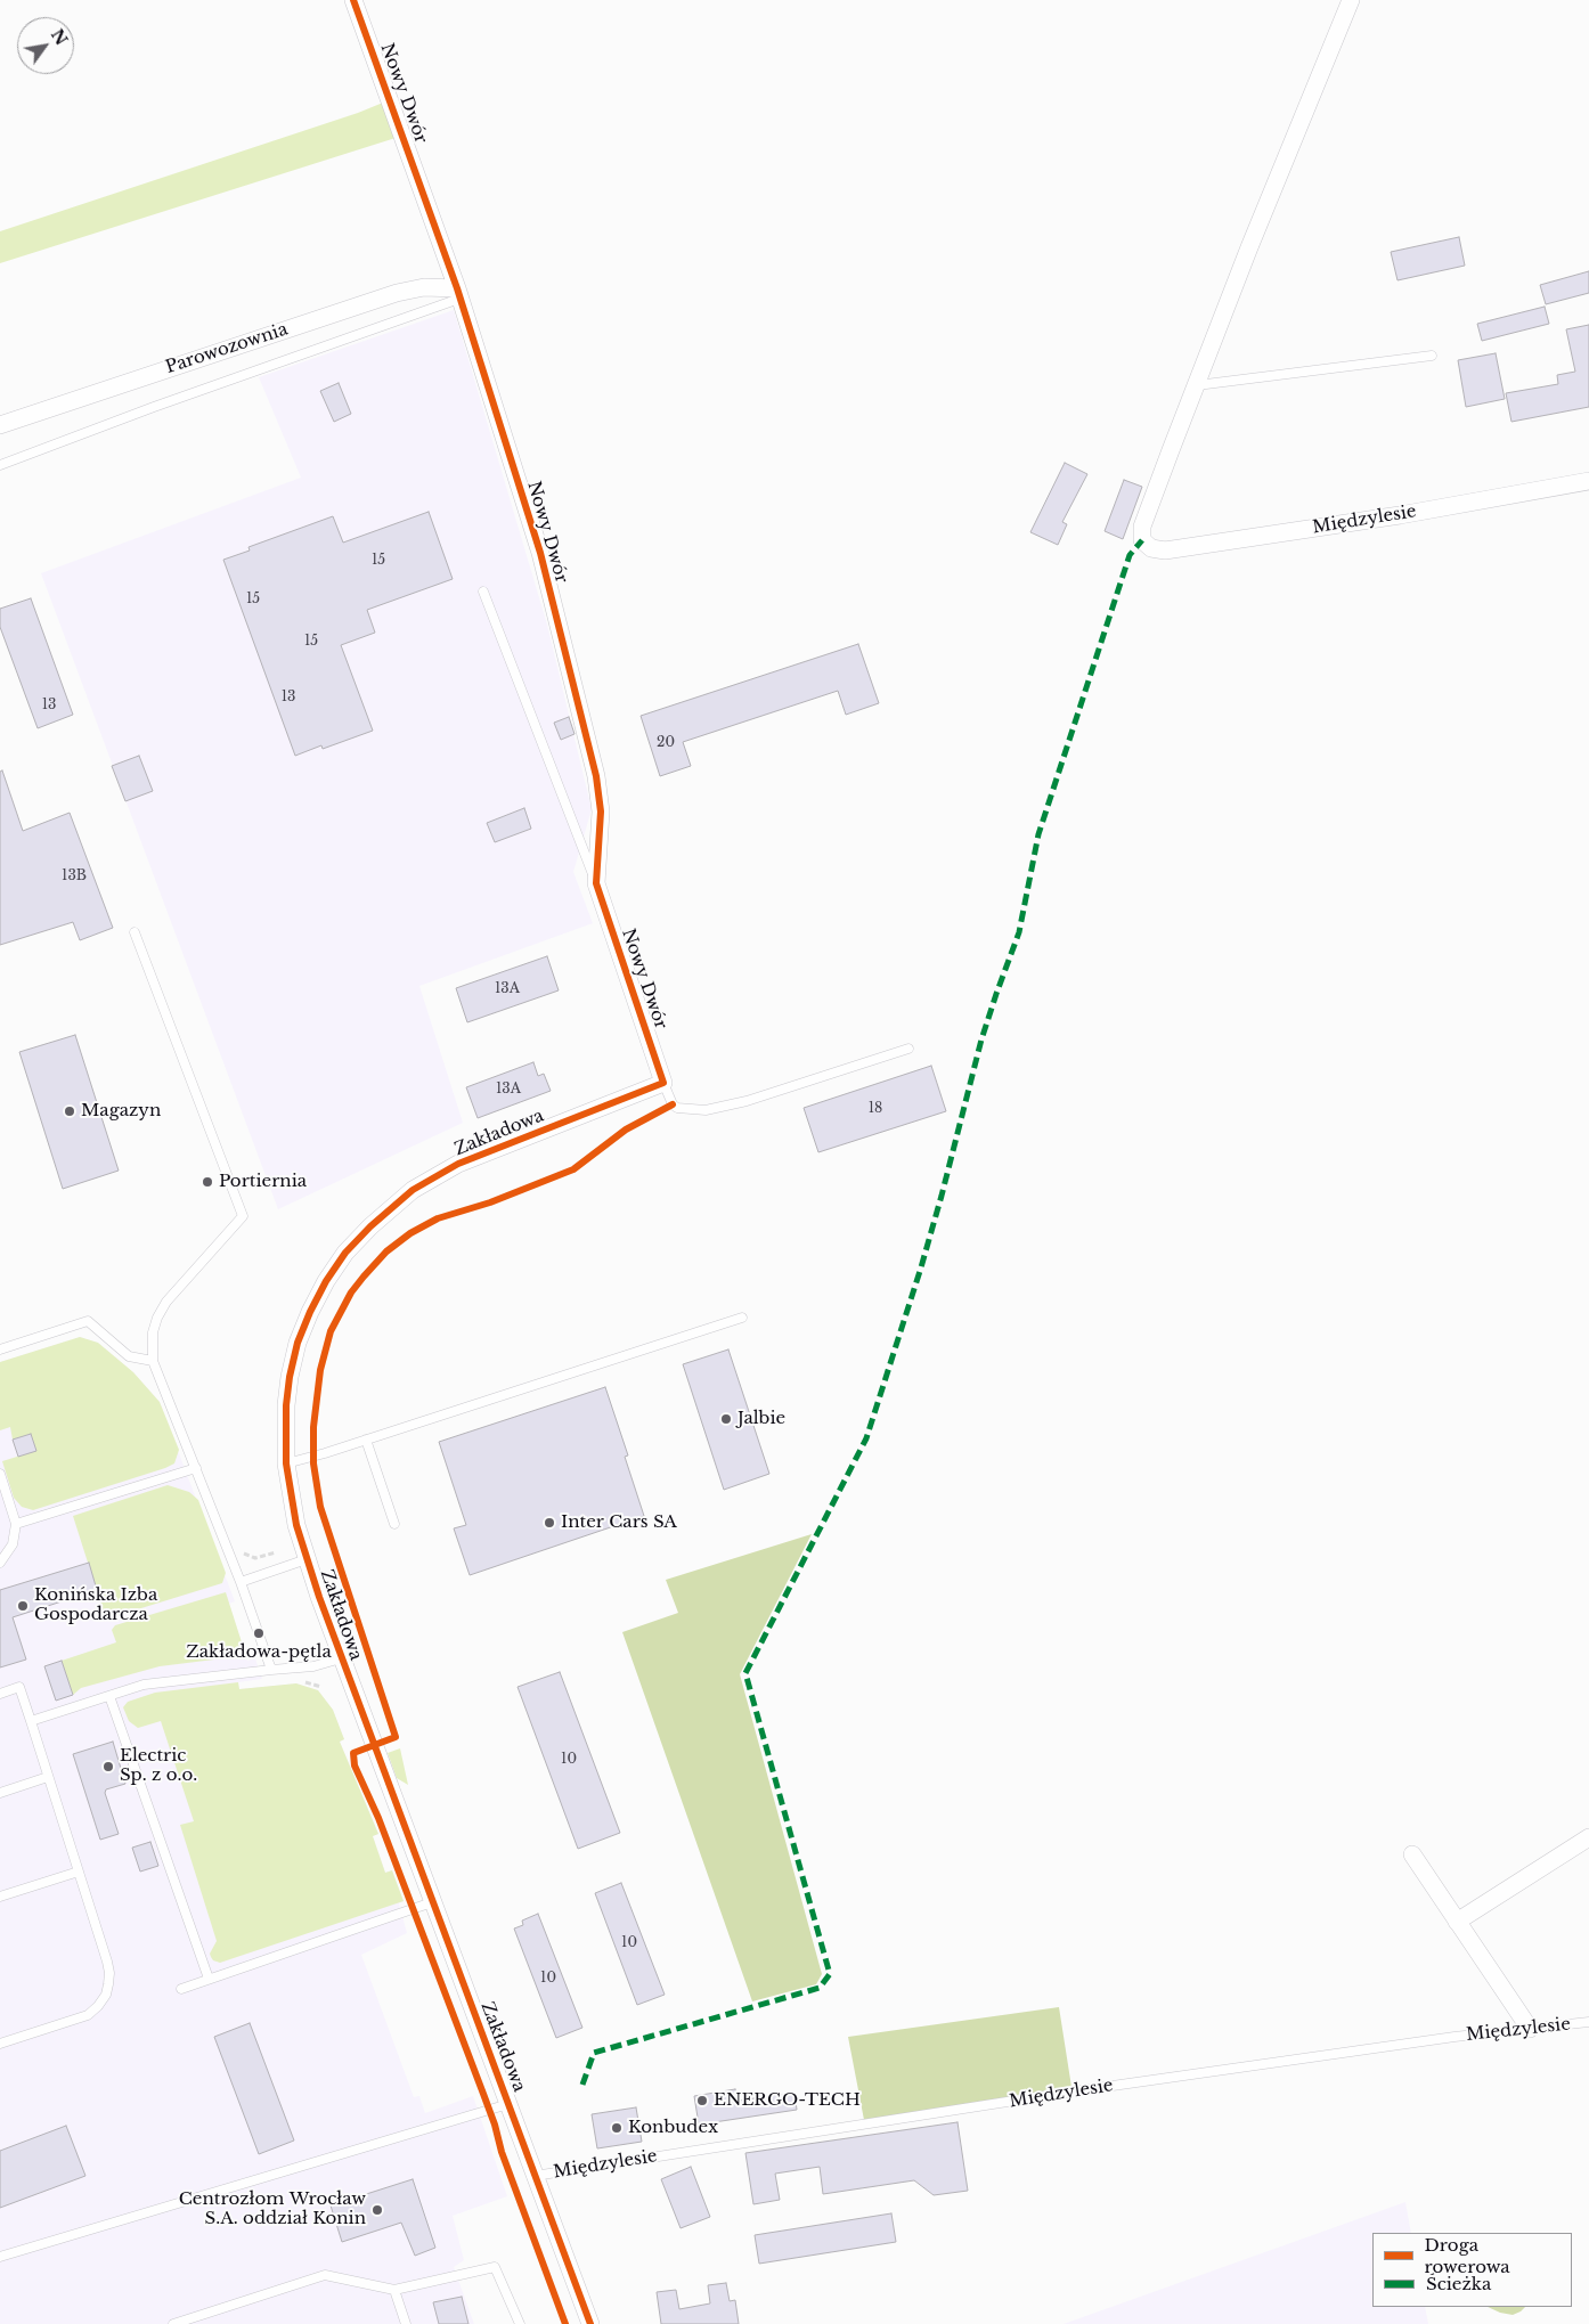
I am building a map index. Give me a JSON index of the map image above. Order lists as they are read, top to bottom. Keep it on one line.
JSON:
{"streets":{"street":["Nowy Dwór","Parowozownia","Międzylesie","Zakładowa"]},"crossings":[["Nowy Dwór","Parowozownia"],["Nowy Dwór","Zakładowa"],["Międzylesie","Zakładowa"]],"places":["Magazyn","Portiernia","Jalbie","Inter Cars SA","Konińska Izba Gospodarcza","Zakładowa-pętla","Electric Sp. z o.o.","ENERGO-TECH","Konbudex","Centrozłom Wrocław S.A. oddział Konin"],"house_numbers":["15","15","15","13","13","20","13B","13A","13A","18","10","10","10"],"legend":["Droga rowerowa","Ścieżka"],"north":"top right"}
